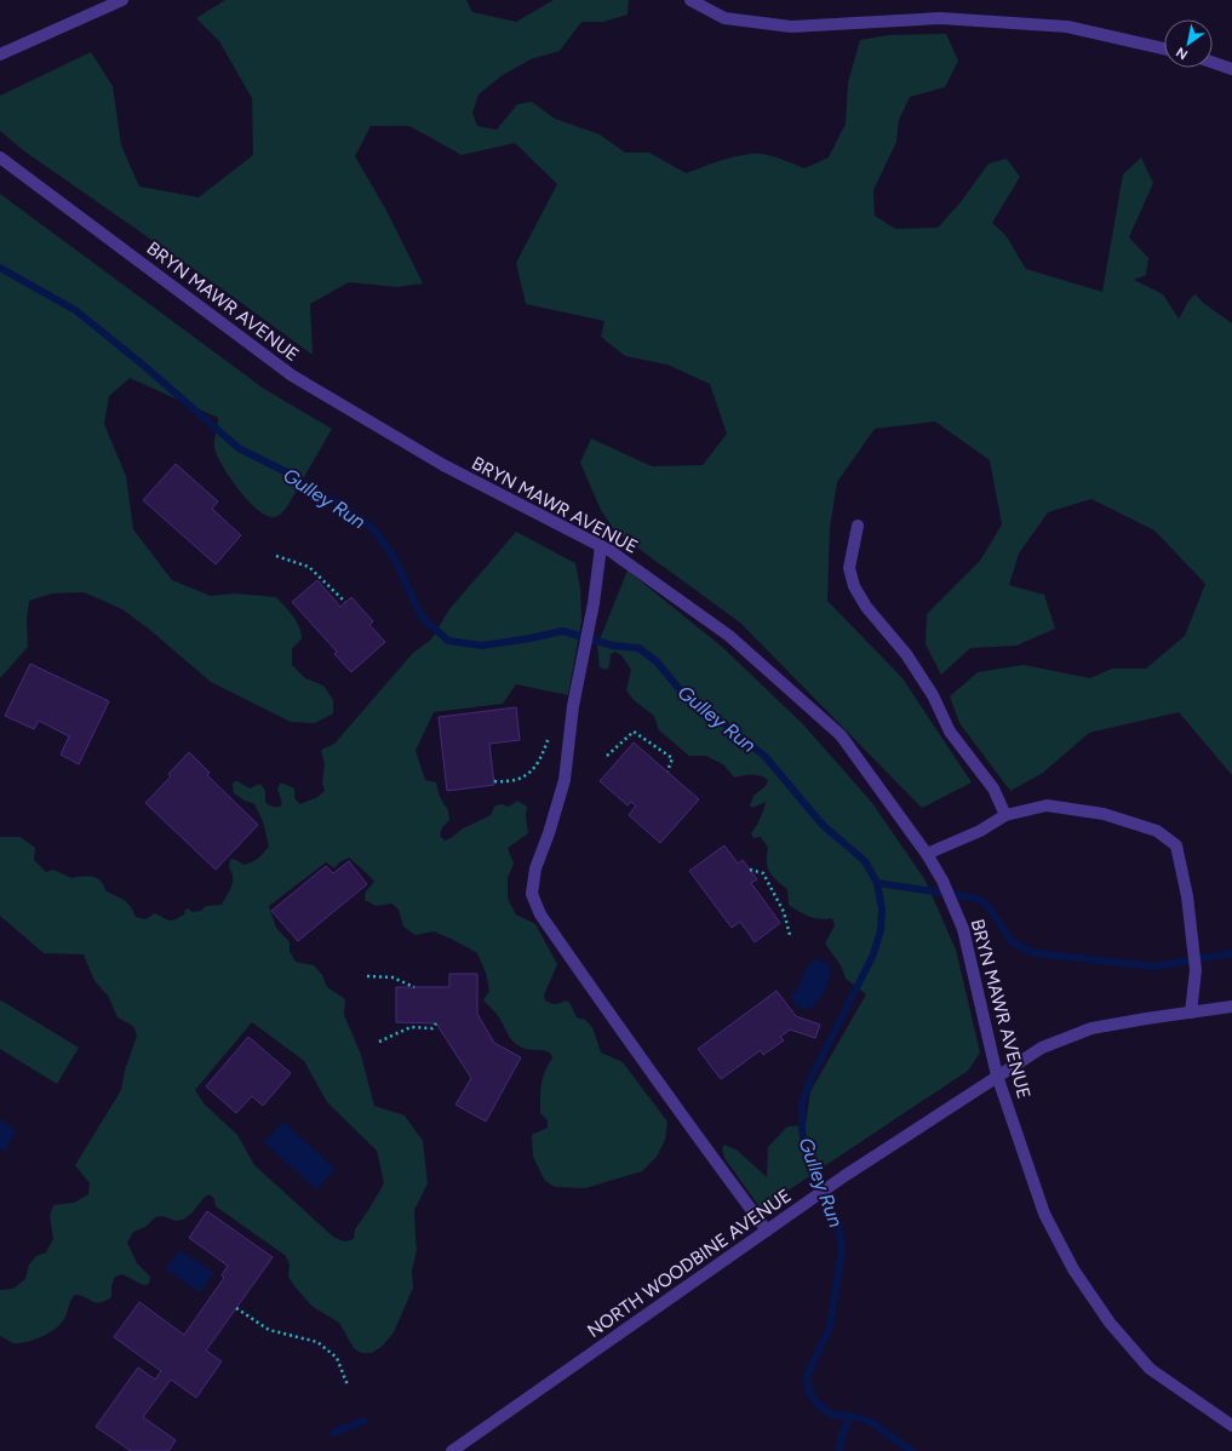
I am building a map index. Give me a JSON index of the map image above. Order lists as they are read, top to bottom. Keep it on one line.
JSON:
{"streets":{"street":["BRYN MAWR AVENUE","NORTH WOODBINE AVENUE"]},"crossings":[["BRYN MAWR AVENUE","NORTH WOODBINE AVENUE"]],"water":["Gulley Run"],"north":"bottom left"}
